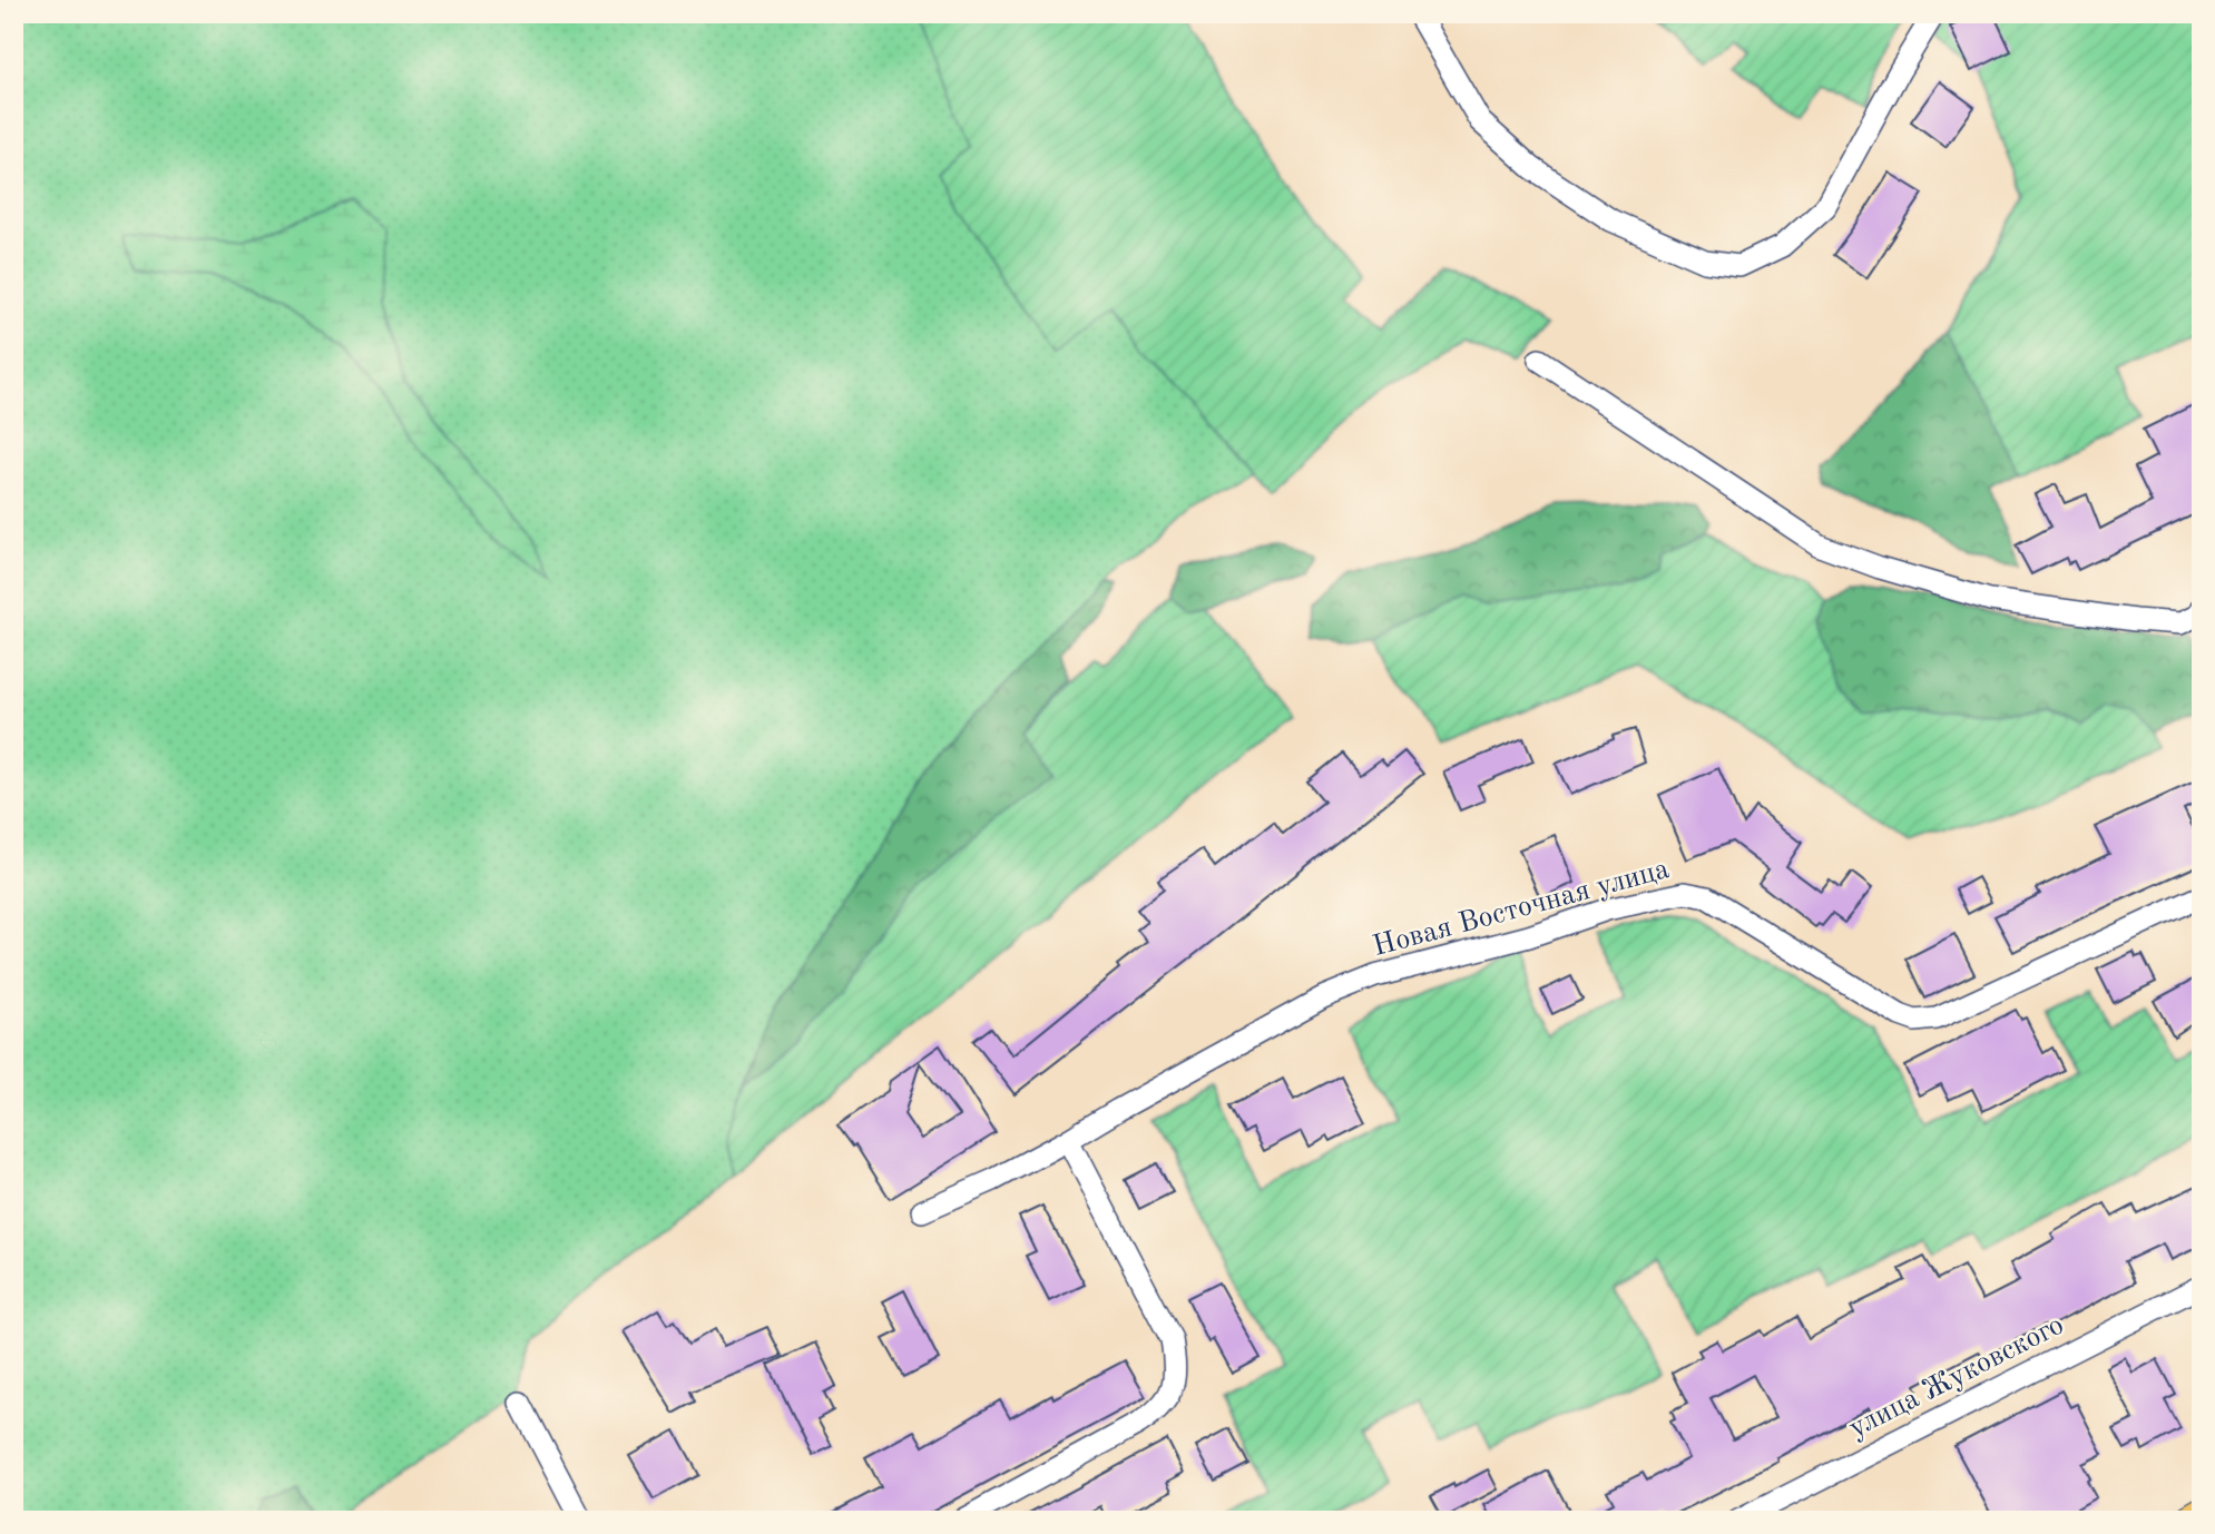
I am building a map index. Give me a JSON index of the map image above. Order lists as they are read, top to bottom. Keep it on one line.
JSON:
{"streets":{"street":["Новая Восточная улица","улица Жуковского"]}}
